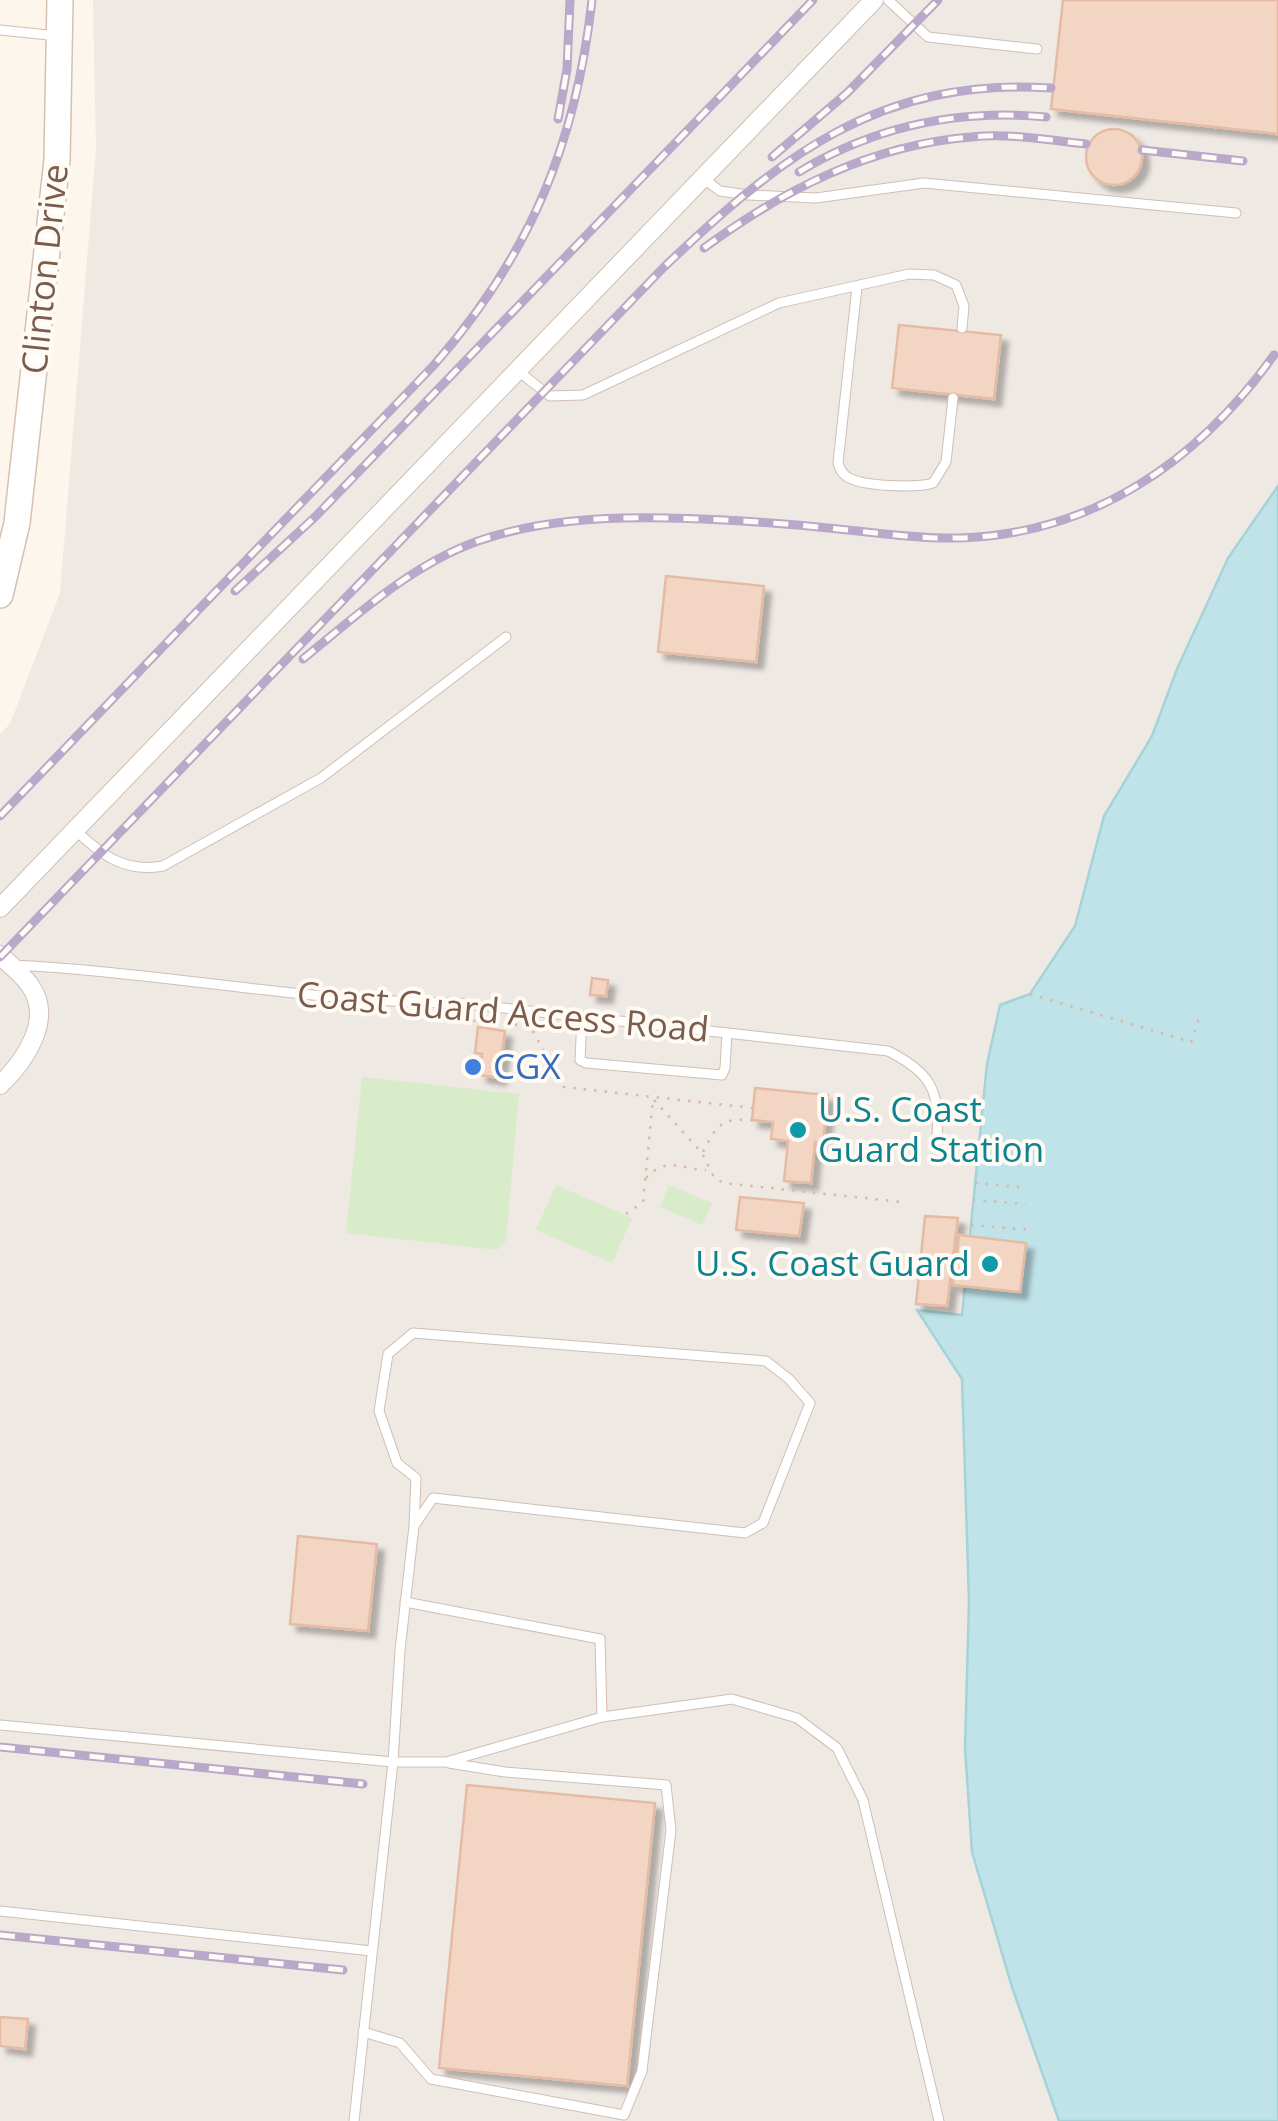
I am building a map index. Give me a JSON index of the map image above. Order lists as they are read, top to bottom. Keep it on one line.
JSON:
{"streets":{"main road":["Clinton Drive"],"lane":["Coast Guard Access Road"]},"places":["CGX","U.S. Coast Guard Station","U.S. Coast Guard"]}
